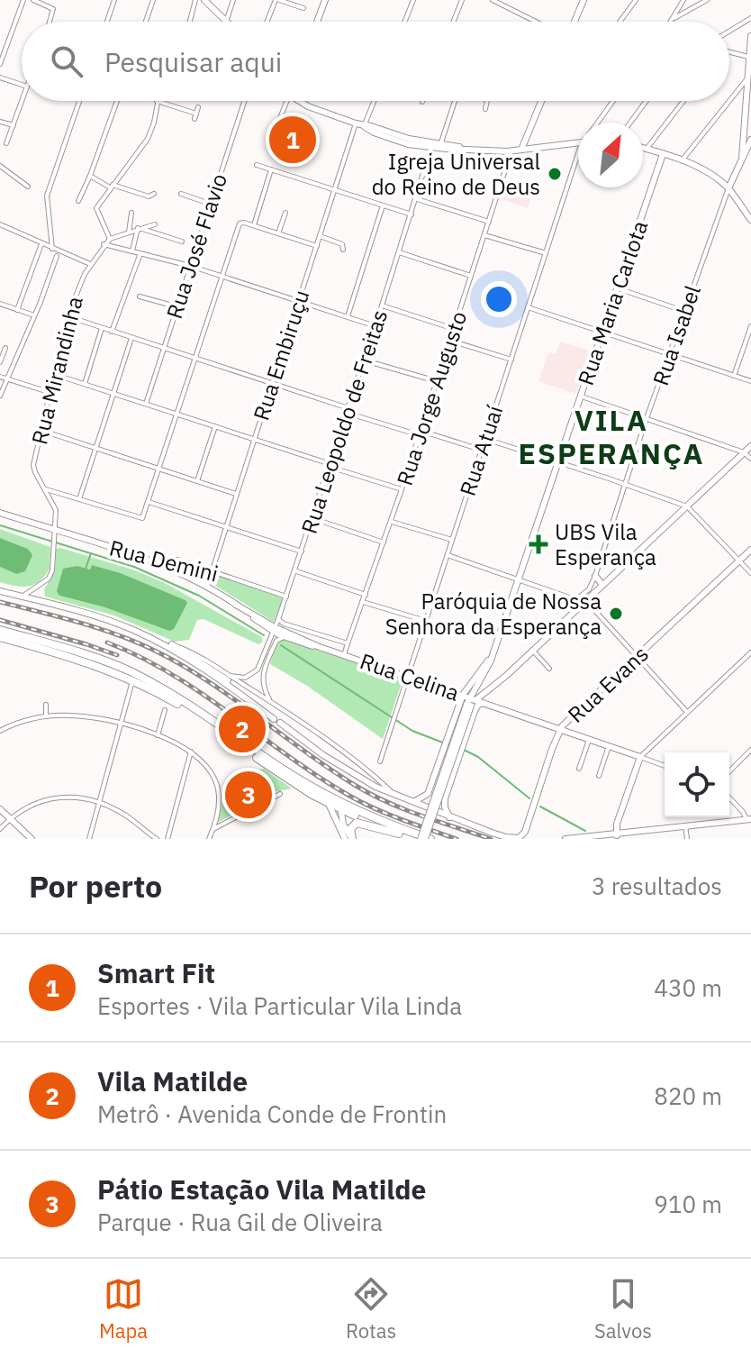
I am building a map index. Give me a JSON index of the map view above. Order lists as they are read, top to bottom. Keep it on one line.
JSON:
{"streets":{"street":["Rua José Flavio","Rua Maria Carlota","Rua Isabel","Rua Embiruçu","Rua Mirandinha","Rua Jorge Augusto","Rua Leopoldo de Freitas","Rua Atuaí","Rua Demini","Rua Celina","Rua Evans"]},"crossings":[["Rua Maria Carlota","Rua Celina"],["Rua Embiruçu","Rua Demini"],["Rua Embiruçu","Rua Celina"],["Rua Mirandinha","Rua Demini"],["Rua Jorge Augusto","Rua Celina"],["Rua Leopoldo de Freitas","Rua Demini"],["Rua Leopoldo de Freitas","Rua Celina"],["Rua Atuaí","Rua Celina"],["Rua Demini","Rua Celina"],["Rua Celina","Rua Evans"]],"districts":["VILA ESPERANÇA"],"places":{"other":["Igreja Universal do Reino de Deus","Paróquia de Nossa Senhora da Esperança"],"health":["UBS Vila Esperança"]},"north":"top right","page":{"search":"Pesquisar aqui","pins":["1","2","3"],"heading":["Por perto","3 resultados"],"list":[{"mark":"1","name":"Smart Fit","note":"Esportes · Vila Particular Vila Linda","value":"430 m"},{"mark":"2","name":"Vila Matilde","note":"Metrô · Avenida Conde de Frontin","value":"820 m"},{"mark":"3","name":"Pátio Estação Vila Matilde","note":"Parque · Rua Gil de Oliveira","value":"910 m"}],"nav":["Mapa","Rotas","Salvos"]}}
